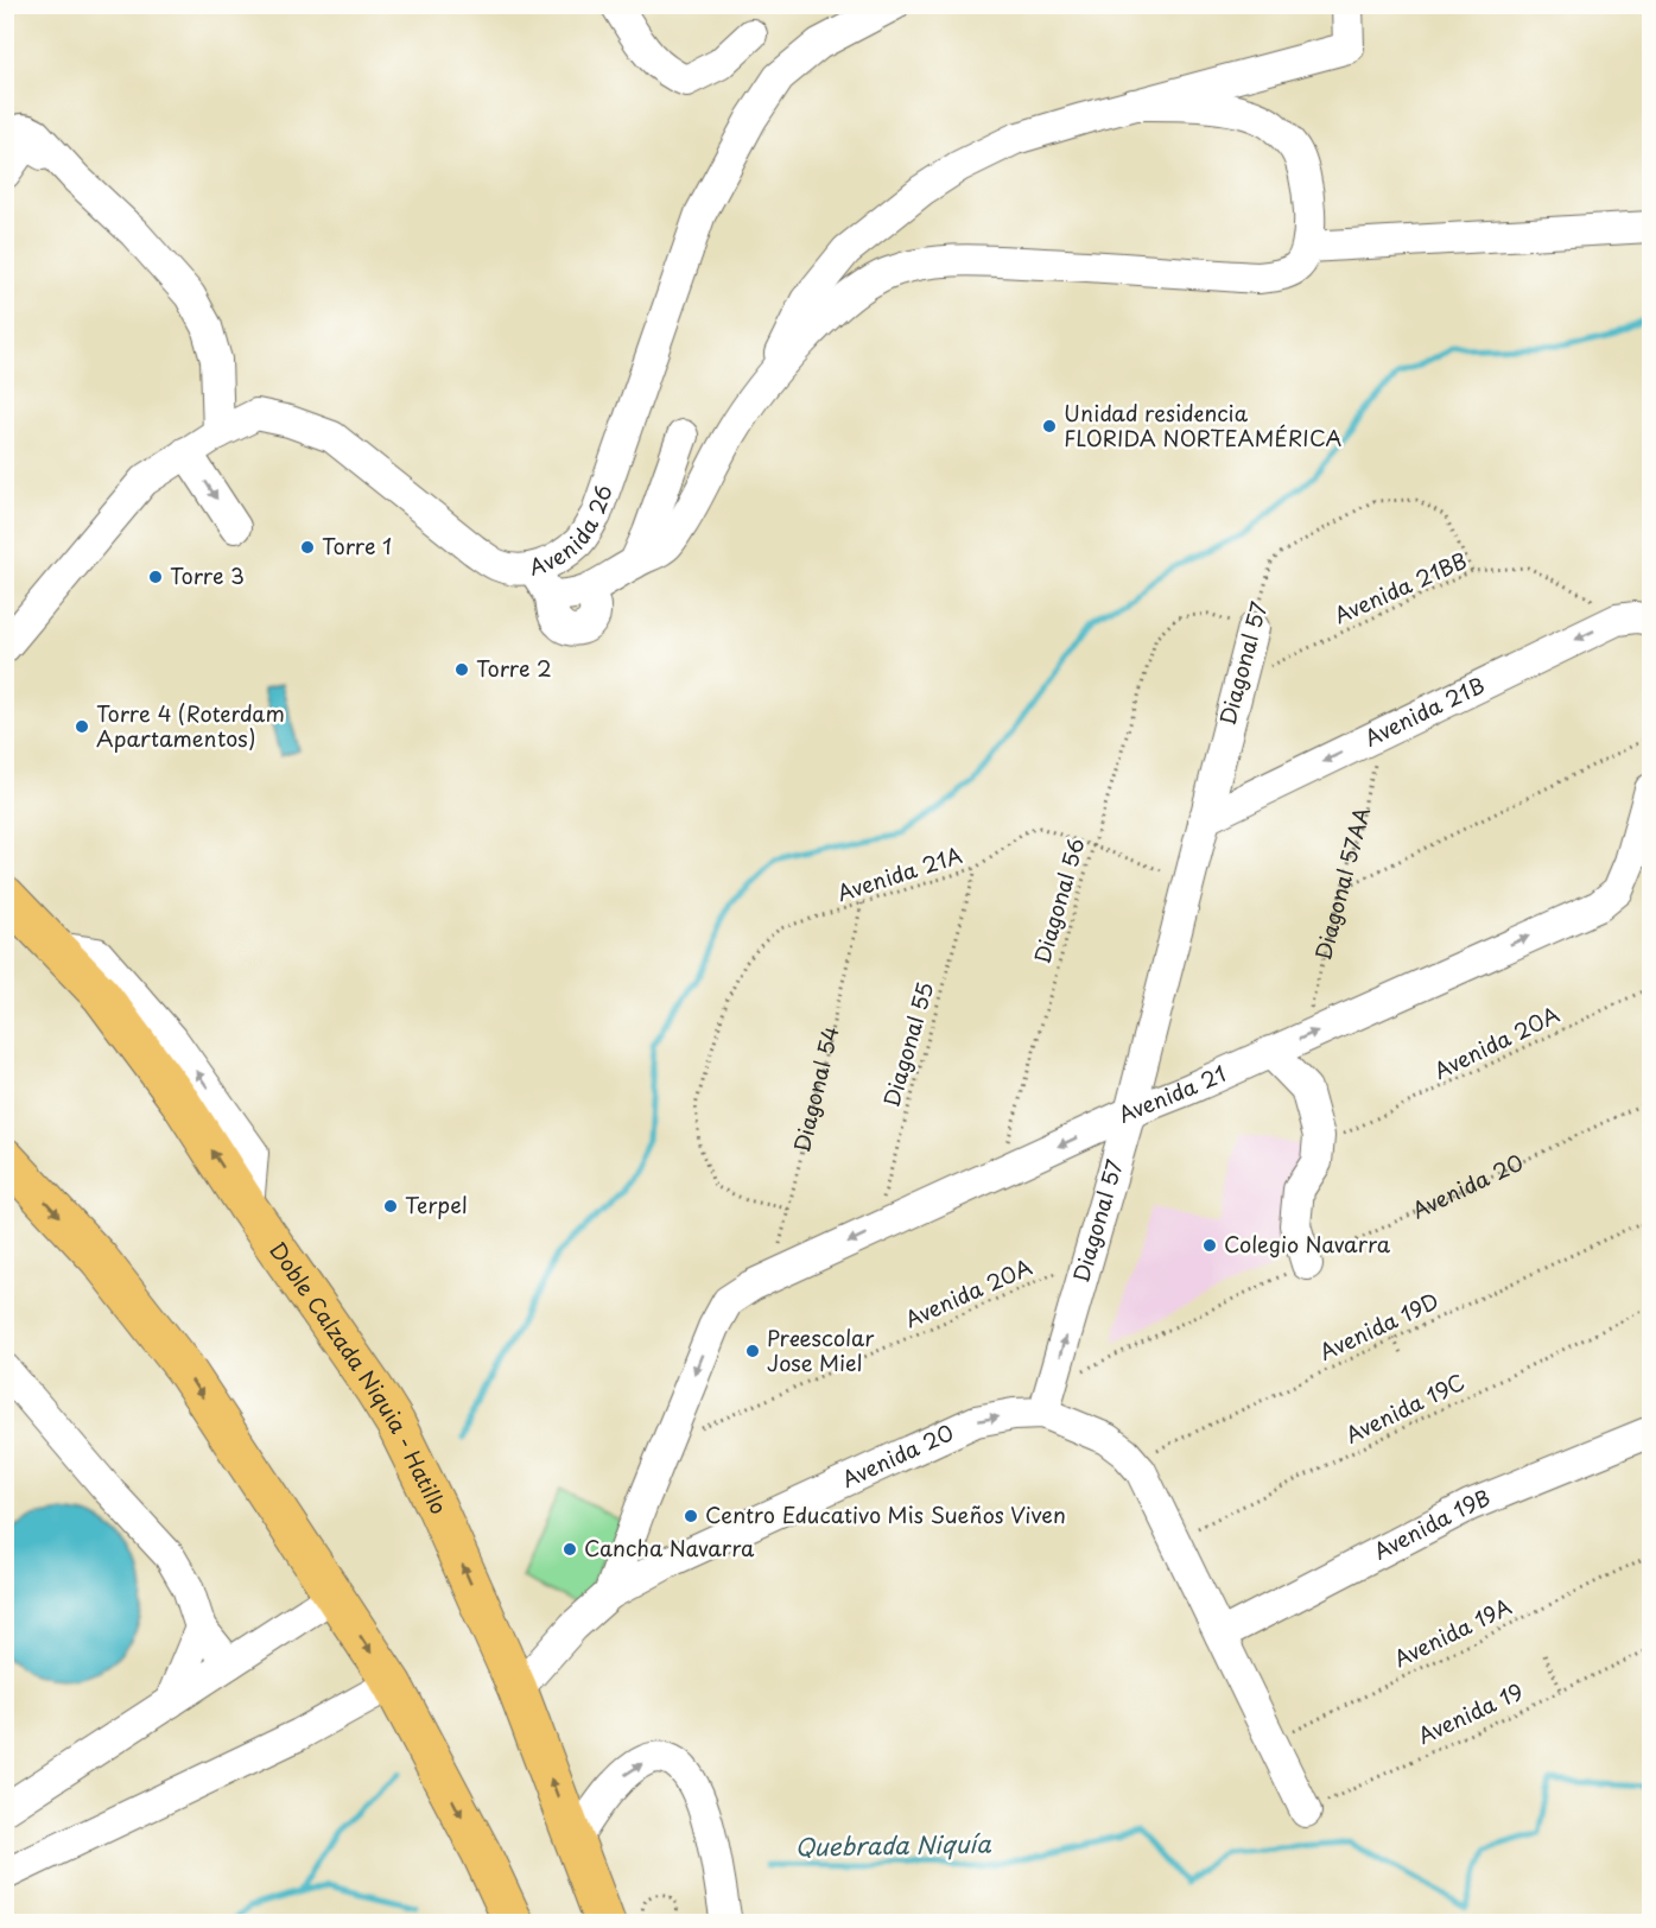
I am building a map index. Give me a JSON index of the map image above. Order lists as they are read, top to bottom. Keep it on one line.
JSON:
{"streets":{"highway":["Doble Calzada Niquia - Hatillo"],"street":["Avenida 26","Diagonal 57","Avenida 21B","Avenida 21","Avenida 20","Avenida 19B"],"path":["Avenida 21BB","Avenida 21A","Diagonal 57AA","Diagonal 56","Avenida 20A","Diagonal 55","Diagonal 54","Avenida 19D","Avenida 19C","Avenida 19A","Avenida 19"]},"crossings":[["Avenida 21BB","Diagonal 57"],["Avenida 21BB","Avenida 21B"],["Diagonal 57","Avenida 21B"],["Diagonal 57","Avenida 21A"],["Diagonal 57","Diagonal 56"],["Diagonal 57","Avenida 20A"],["Diagonal 57","Avenida 21"],["Diagonal 57","Avenida 20"],["Avenida 21B","Diagonal 57AA"],["Avenida 21A","Diagonal 56"],["Avenida 21A","Diagonal 55"],["Avenida 21A","Diagonal 54"],["Diagonal 57AA","Avenida 21"],["Diagonal 56","Avenida 21"],["Avenida 20A","Avenida 21"],["Diagonal 55","Avenida 21"],["Diagonal 54","Avenida 21"],["Avenida 20","Doble Calzada Niquia - Hatillo"]],"one_way":["Avenida 21B","Avenida 20"],"water":["Quebrada Niquía"],"places":["Unidad residencia FLORIDA NORTEAMÉRICA","Torre 1","Torre 3","Torre 2","Torre 4 (Roterdam Apartamentos)","Terpel","Colegio Navarra","Preescolar Jose Miel","Centro Educativo Mis Sueños Viven","Cancha Navarra"]}
